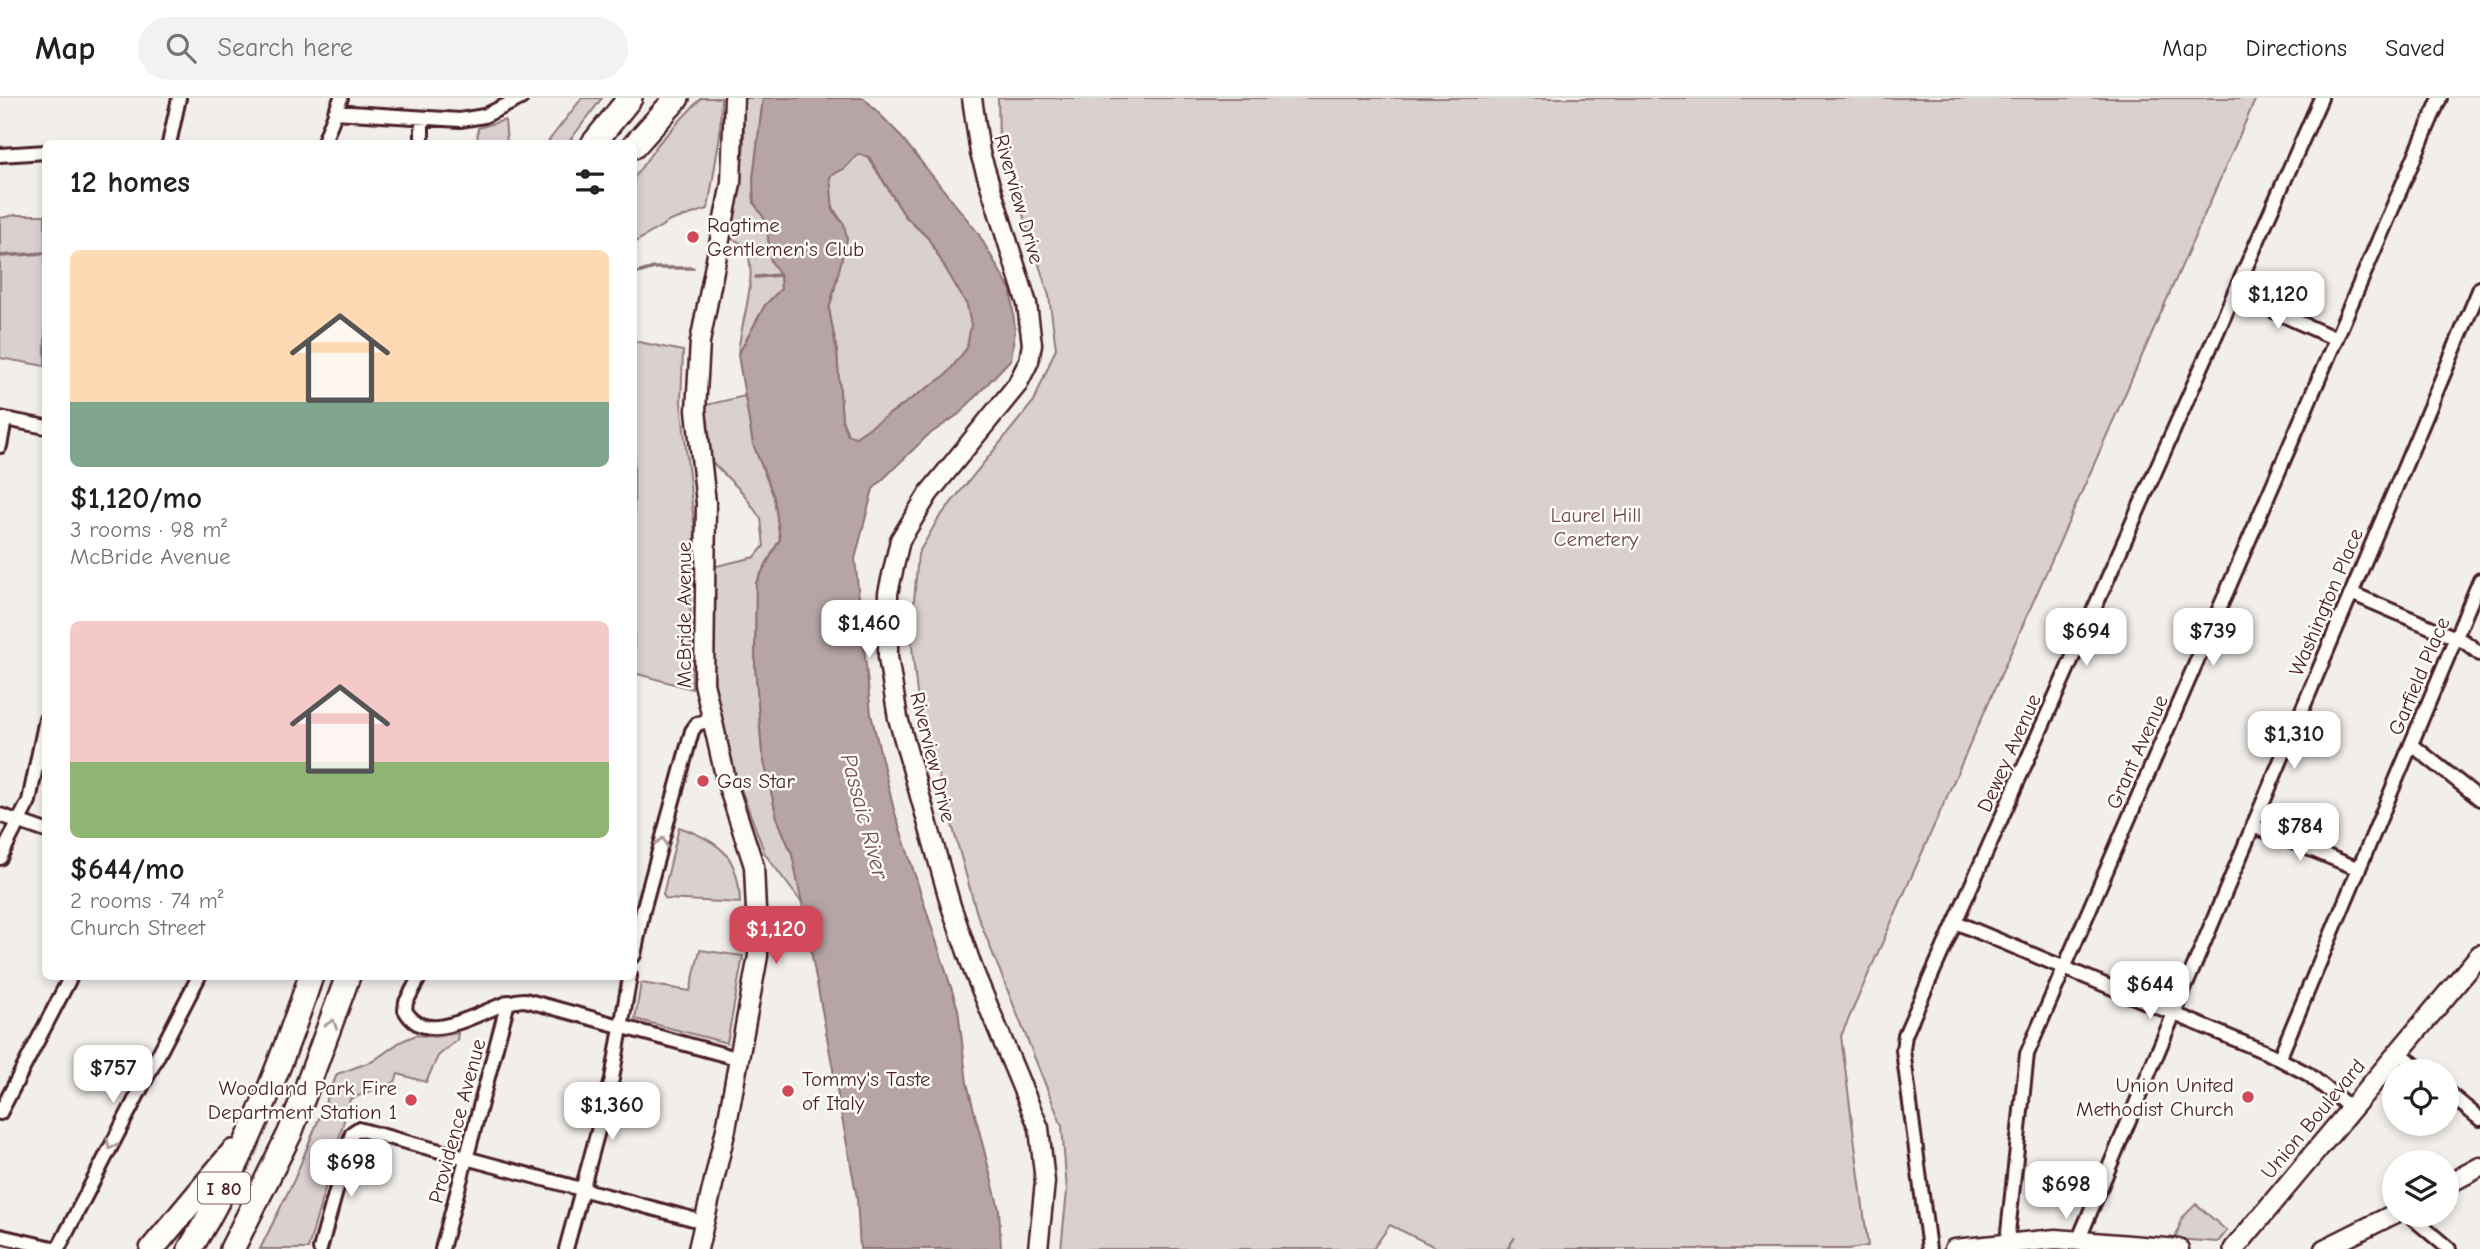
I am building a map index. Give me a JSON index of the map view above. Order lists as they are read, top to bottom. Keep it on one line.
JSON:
{"streets":{"highway":["I 80"],"main road":["Riverview Drive","McBride Avenue","Union Boulevard"],"street":["Washington Place","Garfield Place","Grant Avenue","Dewey Avenue","Providence Avenue"]},"water":["Passaic River"],"parks":["Laurel Hill Cemetery"],"places":["Ragtime Gentlemen's Club","Gas Star","Tommy's Taste of Italy","Union United Methodist Church","Woodland Park Fire Department Station 1"],"page":{"header":"Map","search":"Search here","nav":["Map","Directions","Saved"],"heading":"12 homes","list":[{"name":"$1,120/mo","note":"3 rooms · 98 m² · McBride Avenue"},{"name":"$644/mo","note":"2 rooms · 74 m² · Church Street"}],"price":["$1,120","$1,460","$694","$739","$1,310","$784","$1,120","$644","$757","$1,360","$698","$698"]}}
